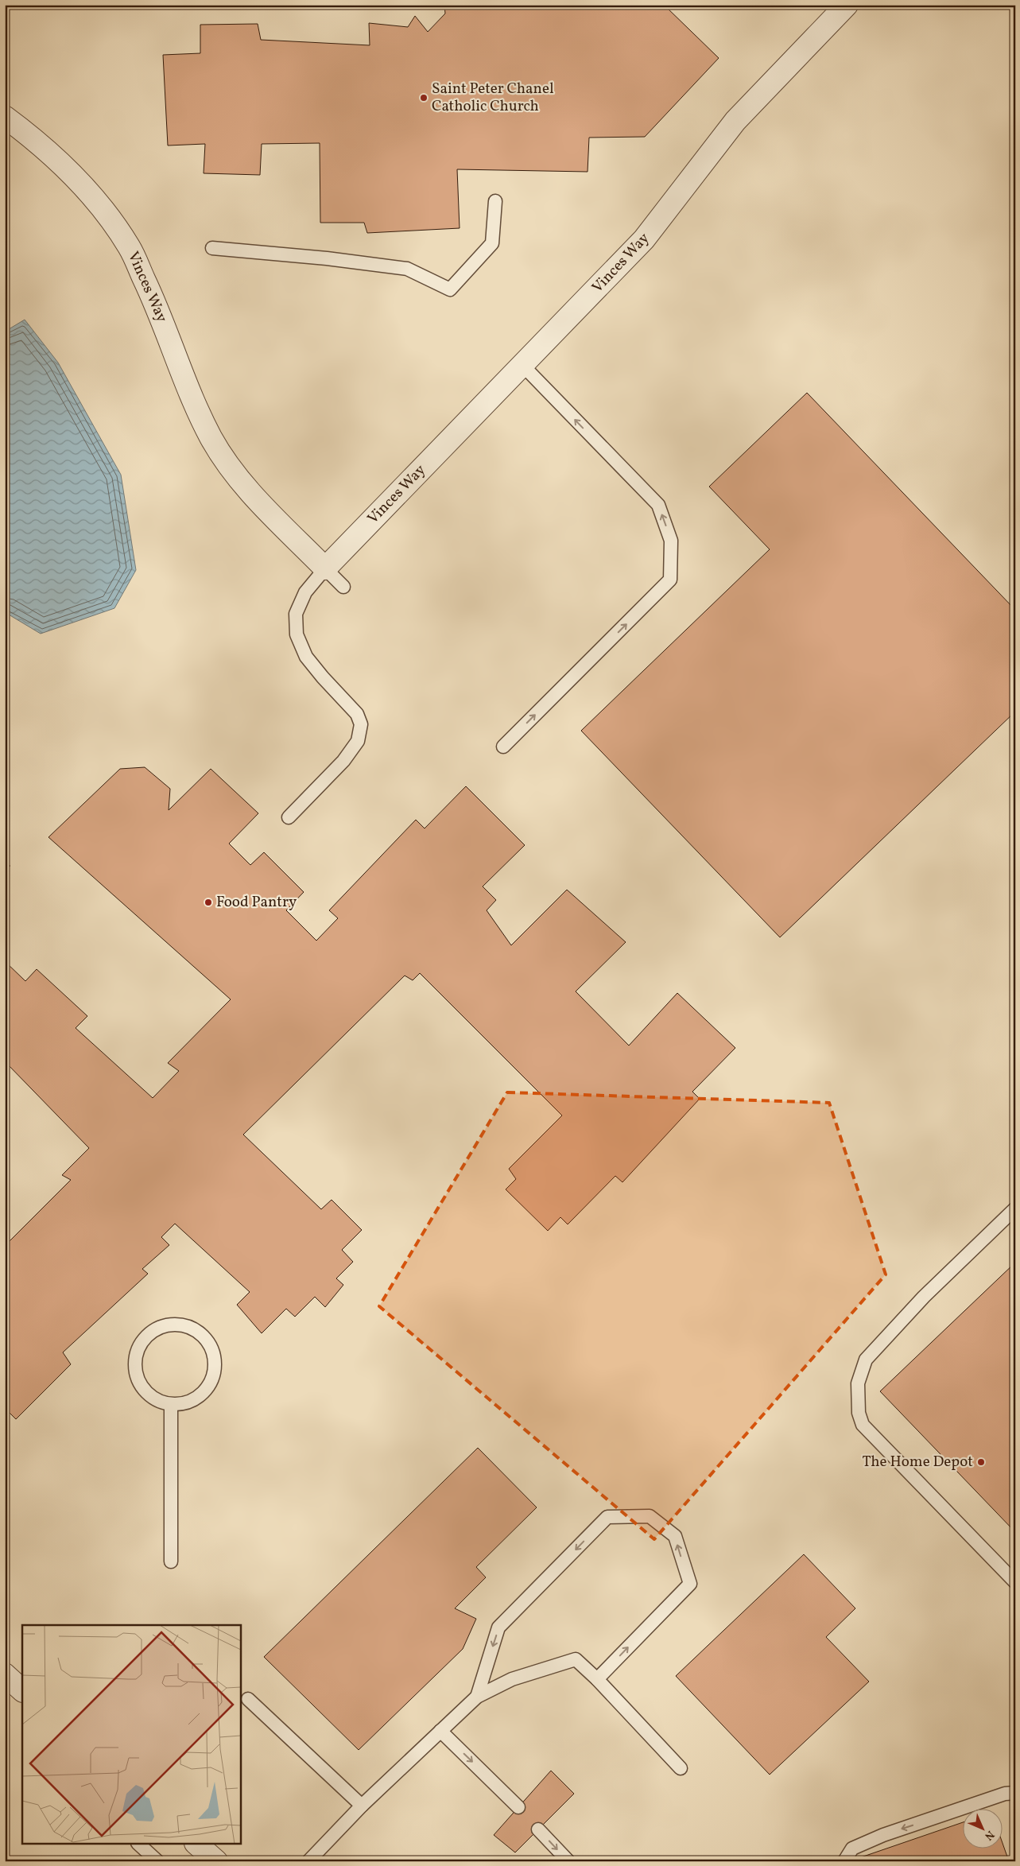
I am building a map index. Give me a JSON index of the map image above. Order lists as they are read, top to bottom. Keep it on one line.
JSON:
{"streets":{"street":["Vinces Way"]},"places":["Saint Peter Chanel Catholic Church","Food Pantry","The Home Depot"],"north":"bottom right"}
